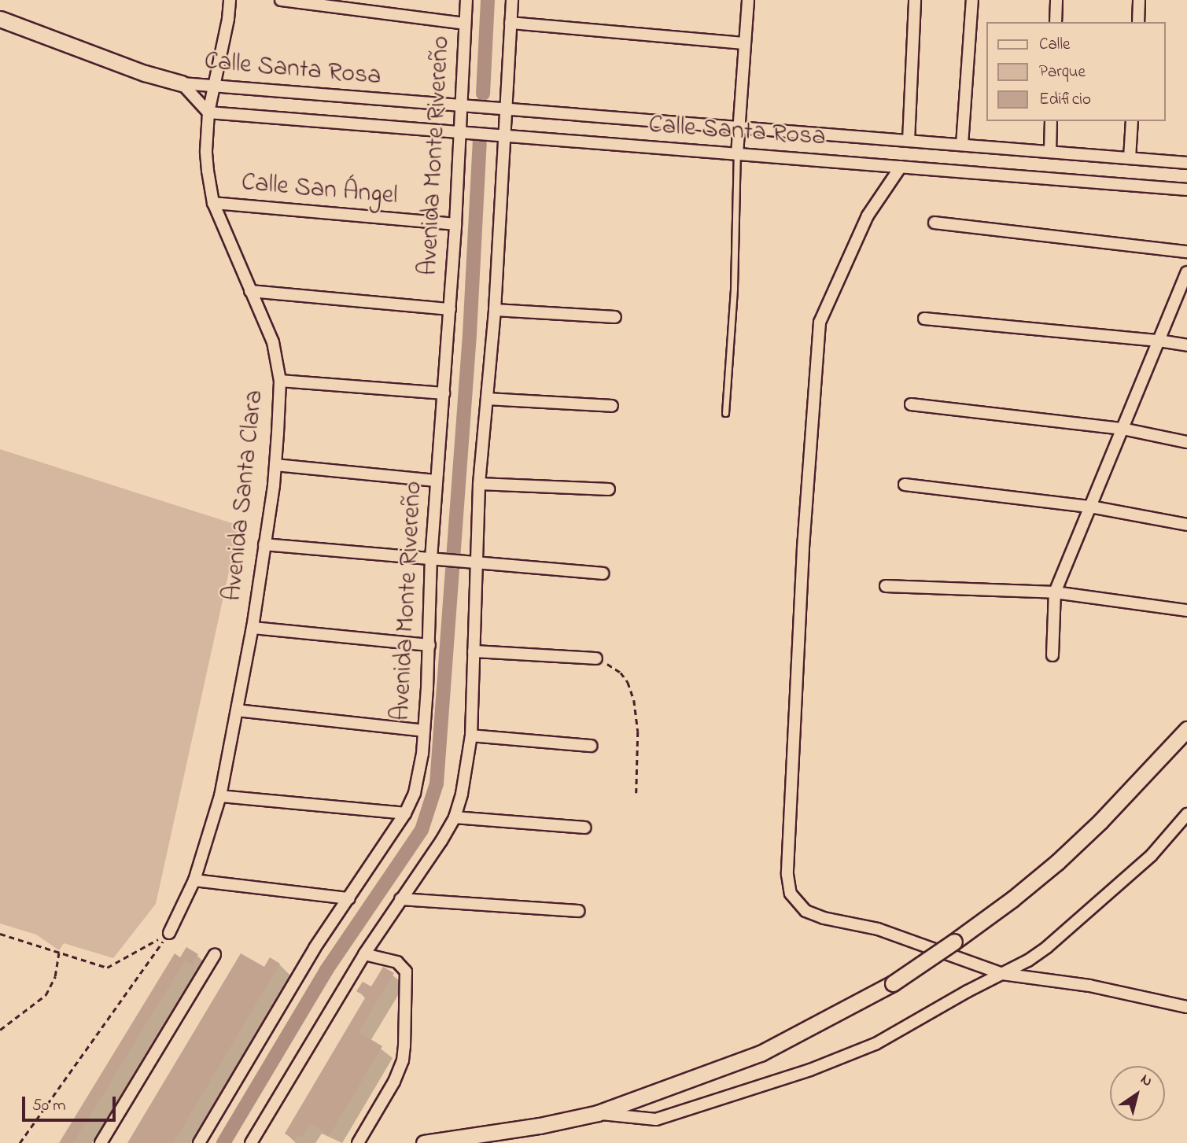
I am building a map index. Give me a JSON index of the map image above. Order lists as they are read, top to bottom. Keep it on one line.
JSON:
{"streets":{"street":["Calle Santa Rosa","Avenida Monte Rivereño","Calle San Ángel","Avenida Santa Clara"]},"crossings":[["Calle Santa Rosa","Avenida Monte Rivereño"],["Calle Santa Rosa","Avenida Santa Clara"],["Avenida Monte Rivereño","Calle San Ángel"],["Calle San Ángel","Avenida Santa Clara"]],"legend":["Calle","Parque","Edificio"],"scale_bar":"50 m","north":"top right"}
